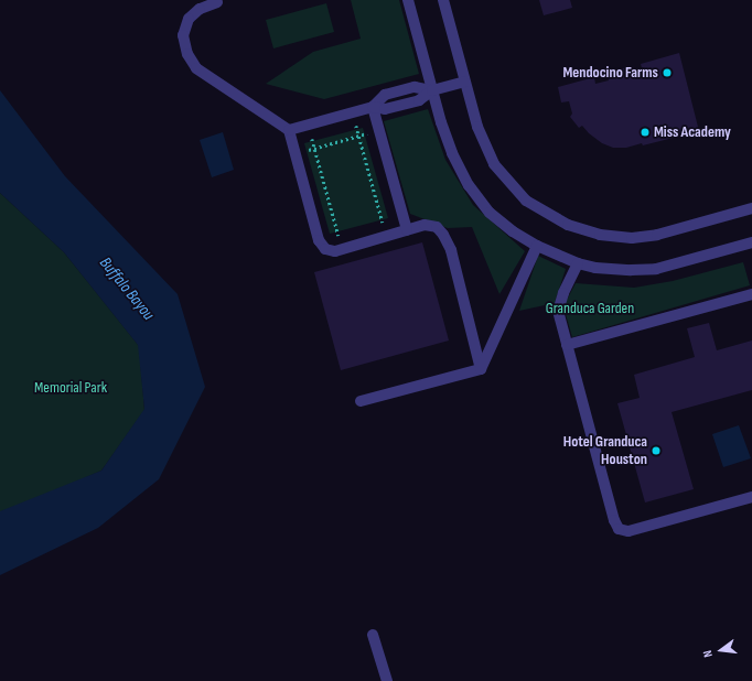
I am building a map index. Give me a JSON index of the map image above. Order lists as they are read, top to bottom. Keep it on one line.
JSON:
{"water":["Buffalo Bayou"],"parks":["Granduca Garden","Memorial Park"],"places":["Mendocino Farms","Miss Academy","Hotel Granduca Houston"],"north":"left"}
